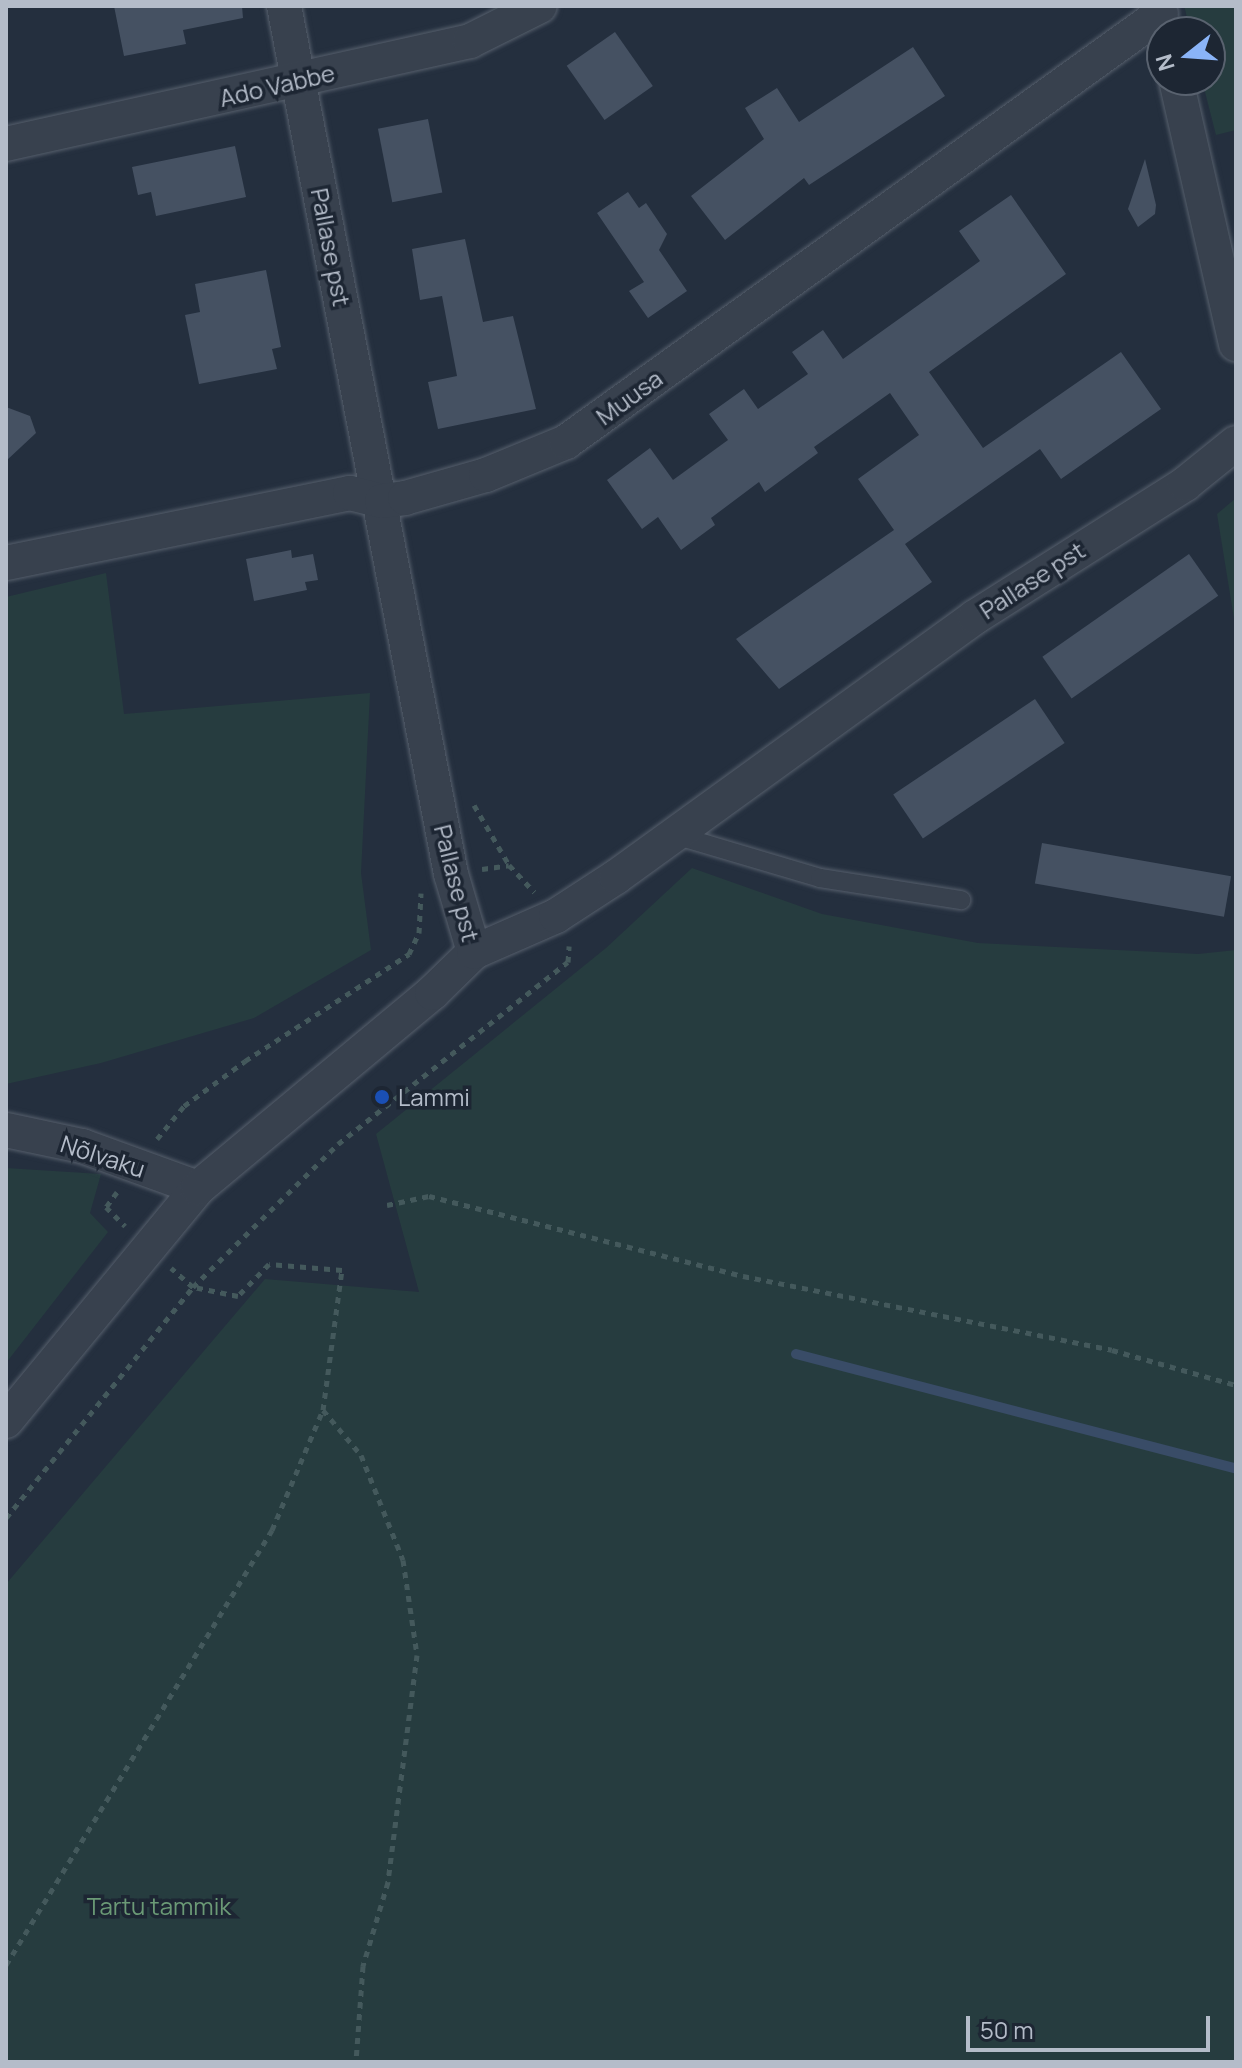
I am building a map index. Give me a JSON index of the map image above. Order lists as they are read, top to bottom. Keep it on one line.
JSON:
{"streets":{"street":["Ado Vabbe","Pallase pst","Muusa","Nõlvaku"]},"crossings":[["Ado Vabbe","Pallase pst"],["Pallase pst","Muusa"]],"parks":["Tartu tammik"],"places":["Lammi"],"scale_bar":"50 m","north":"left"}
